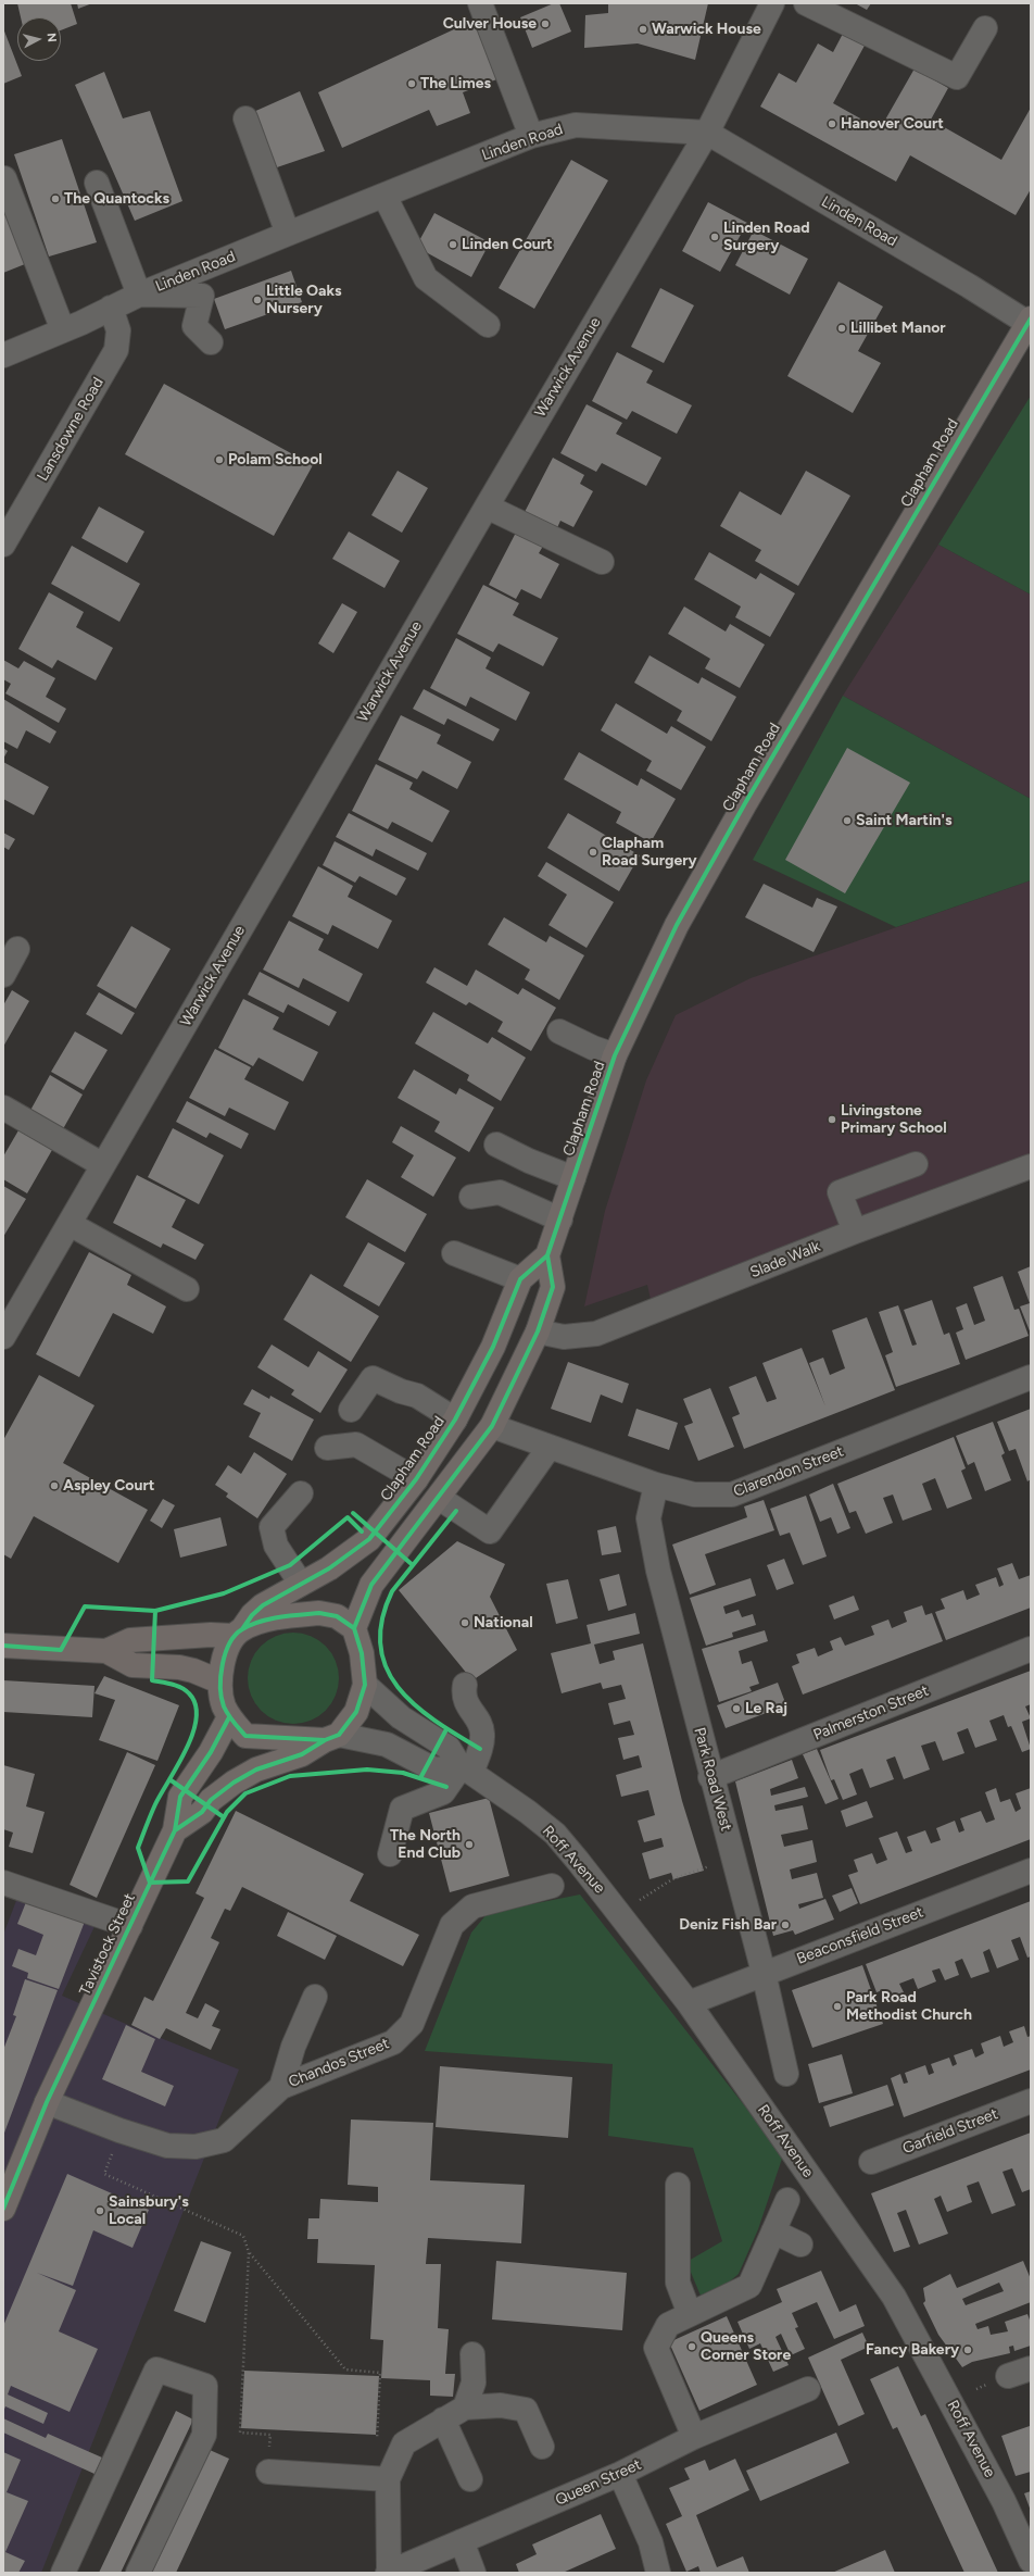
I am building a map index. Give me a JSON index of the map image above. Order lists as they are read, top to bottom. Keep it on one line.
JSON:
{"streets":{"main road":["Clapham Road","Tavistock Street"],"street":["Linden Road","Warwick Avenue","Lansdowne Road","Slade Walk","Clarendon Street","Palmerston Street","Park Road West","Roff Avenue","Beaconsfield Street","Chandos Street","Garfield Street","Queen Street"]},"crossings":[["Linden Road","Warwick Avenue"],["Linden Road","Lansdowne Road"],["Linden Road","Clapham Road"],["Clapham Road","Roff Avenue"],["Clarendon Street","Park Road West"],["Palmerston Street","Park Road West"],["Park Road West","Beaconsfield Street"],["Roff Avenue","Beaconsfield Street"],["Tavistock Street","Chandos Street"]],"places":["Culver House","Warwick House","The Limes","Hanover Court","The Quantocks","Linden Road Surgery","Linden Court","Little Oaks Nursery","Lillibet Manor","Polam School","Saint Martin's","Clapham Road Surgery","Livingstone Primary School","Aspley Court","National","Le Raj","The North End Club","Deniz Fish Bar","Park Road Methodist Church","Sainsbury's Local","Queens Corner Store","Fancy Bakery"],"north":"right"}
